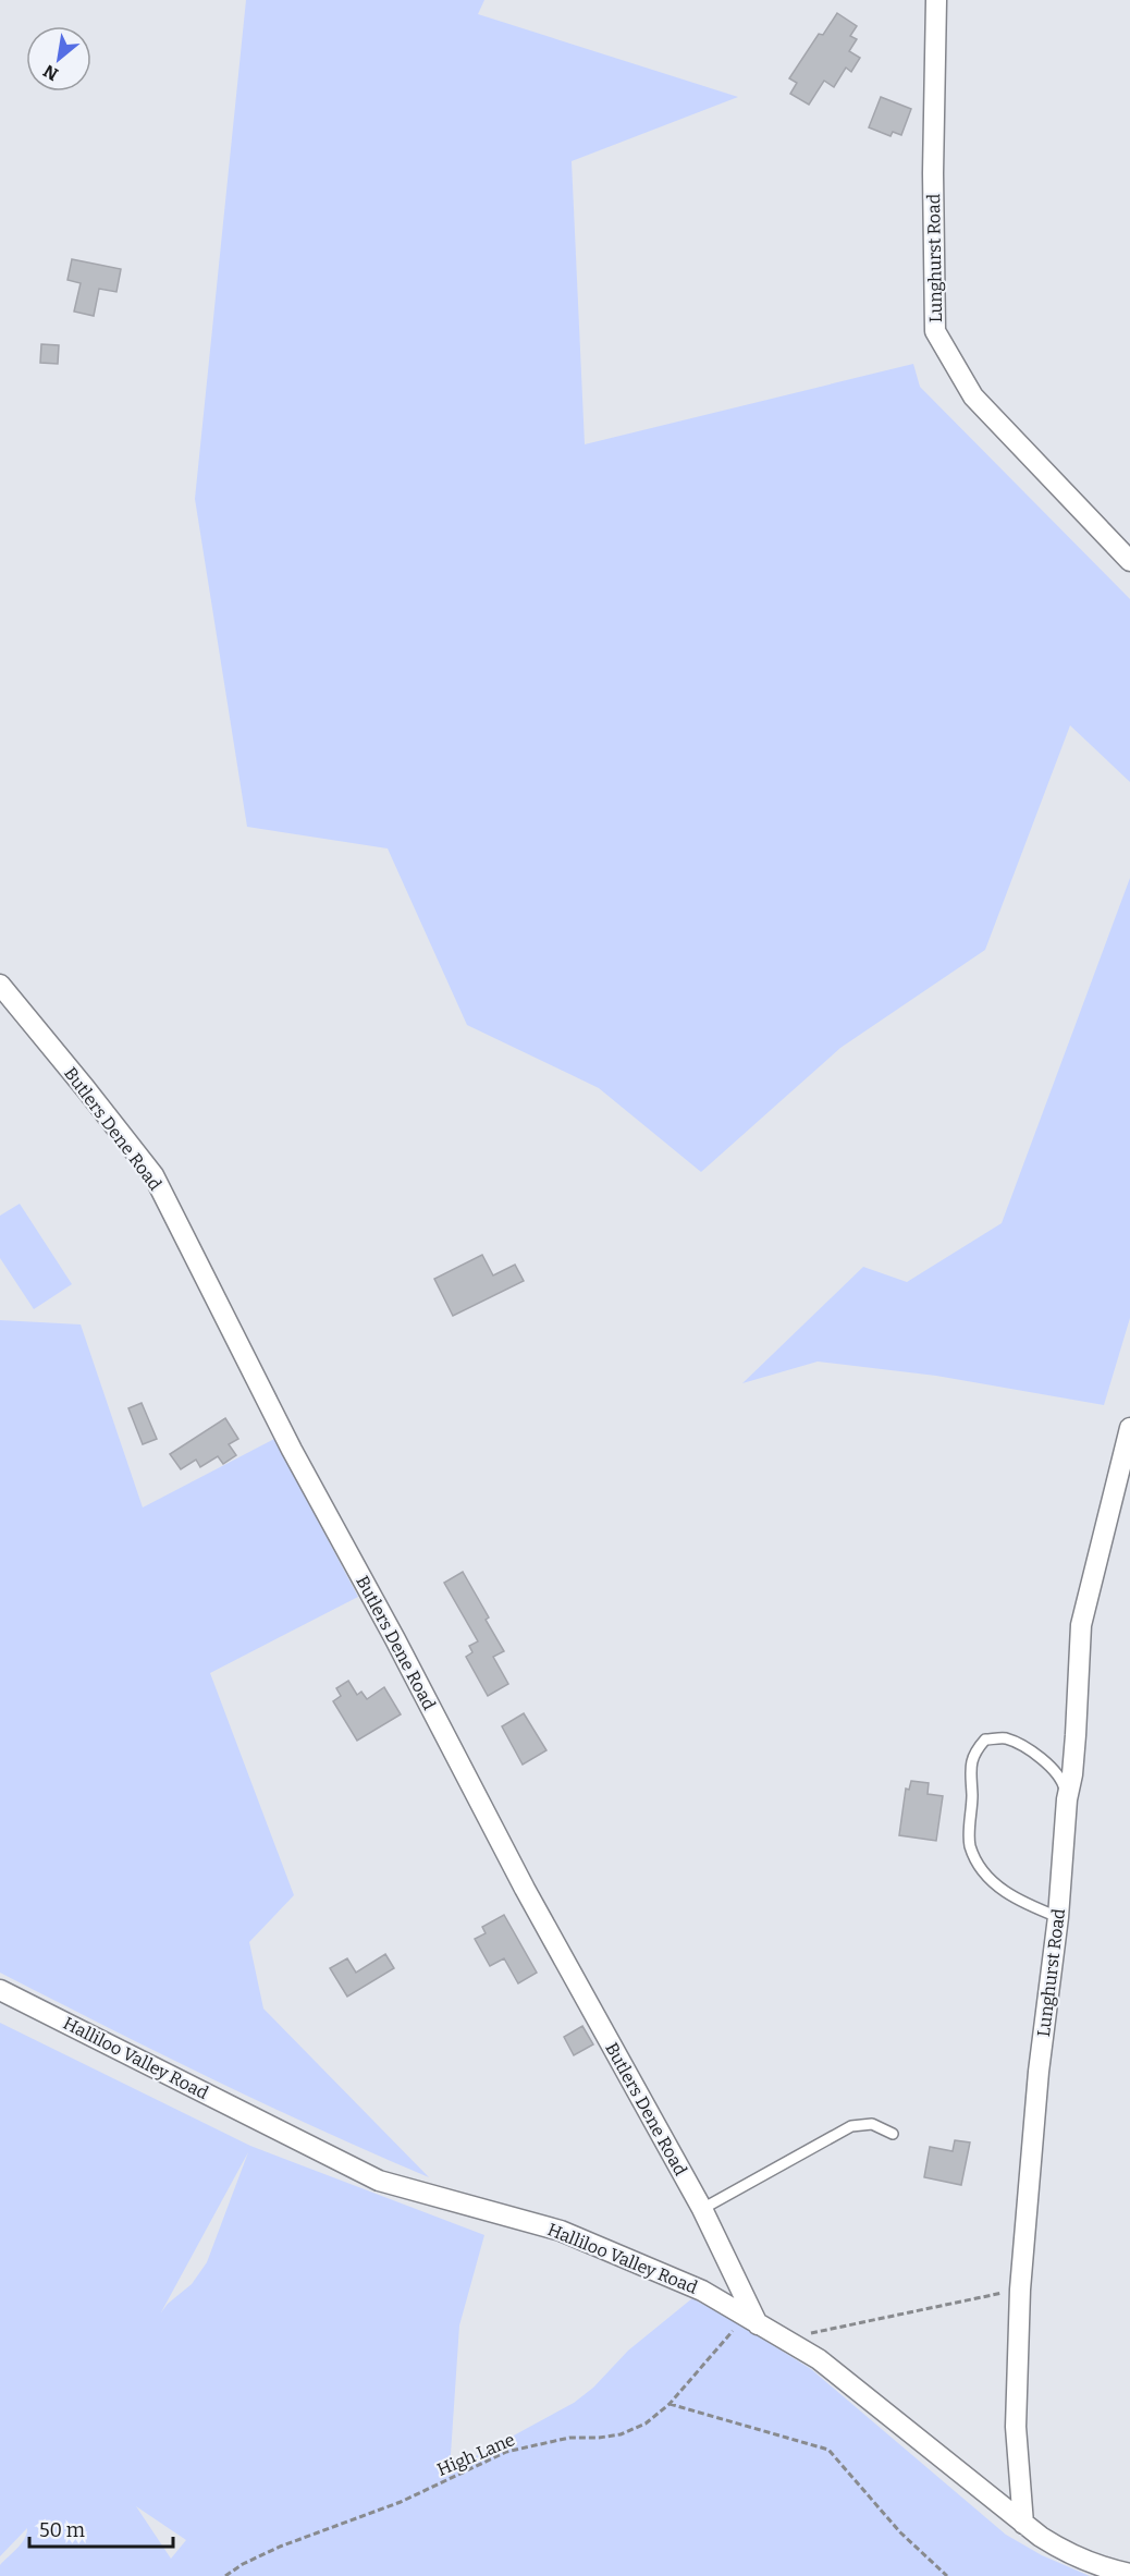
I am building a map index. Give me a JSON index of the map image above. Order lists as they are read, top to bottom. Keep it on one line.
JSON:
{"streets":{"street":["Lunghurst Road","Butlers Dene Road","Halliloo Valley Road"],"path":["High Lane"]},"crossings":[["Lunghurst Road","Halliloo Valley Road"],["Butlers Dene Road","Halliloo Valley Road"],["Butlers Dene Road","High Lane"],["Halliloo Valley Road","High Lane"]],"scale_bar":"50 m","north":"bottom left"}
